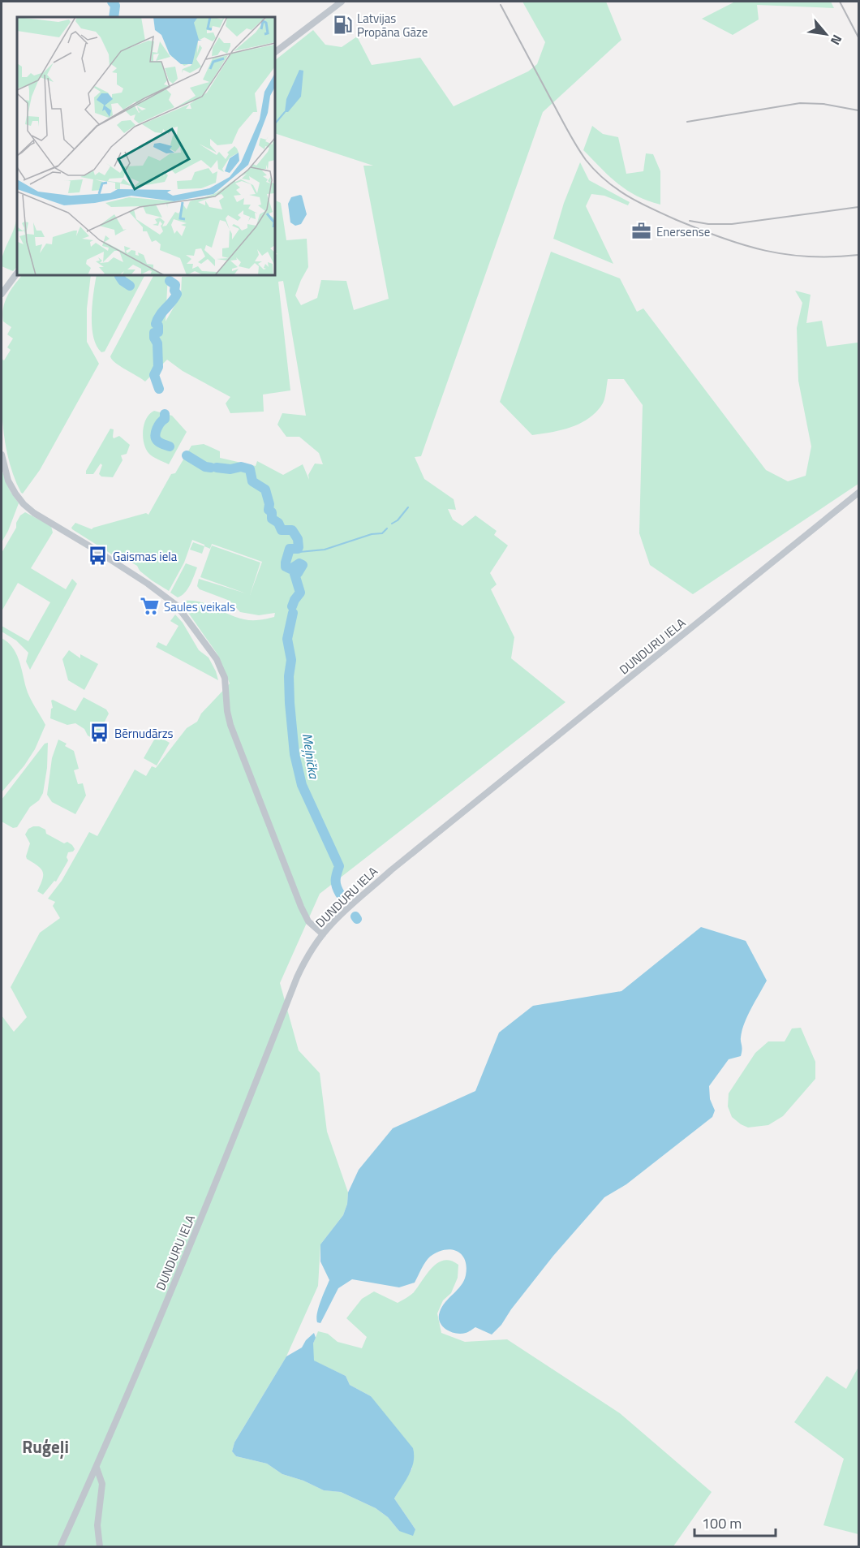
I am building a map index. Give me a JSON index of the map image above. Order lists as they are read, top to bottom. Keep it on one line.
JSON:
{"streets":{"street":["DUNDURU IELA"]},"districts":["Ruģeļi"],"water":["Meļņička"],"places":{"fuel station":["Latvijas Propāna Gāze"],"office":["Enersense"],"bus stop":["Gaismas iela","Bērnudārzs"],"supermarket":["Saules veikals"]},"scale_bar":"100 m","north":"bottom right"}
